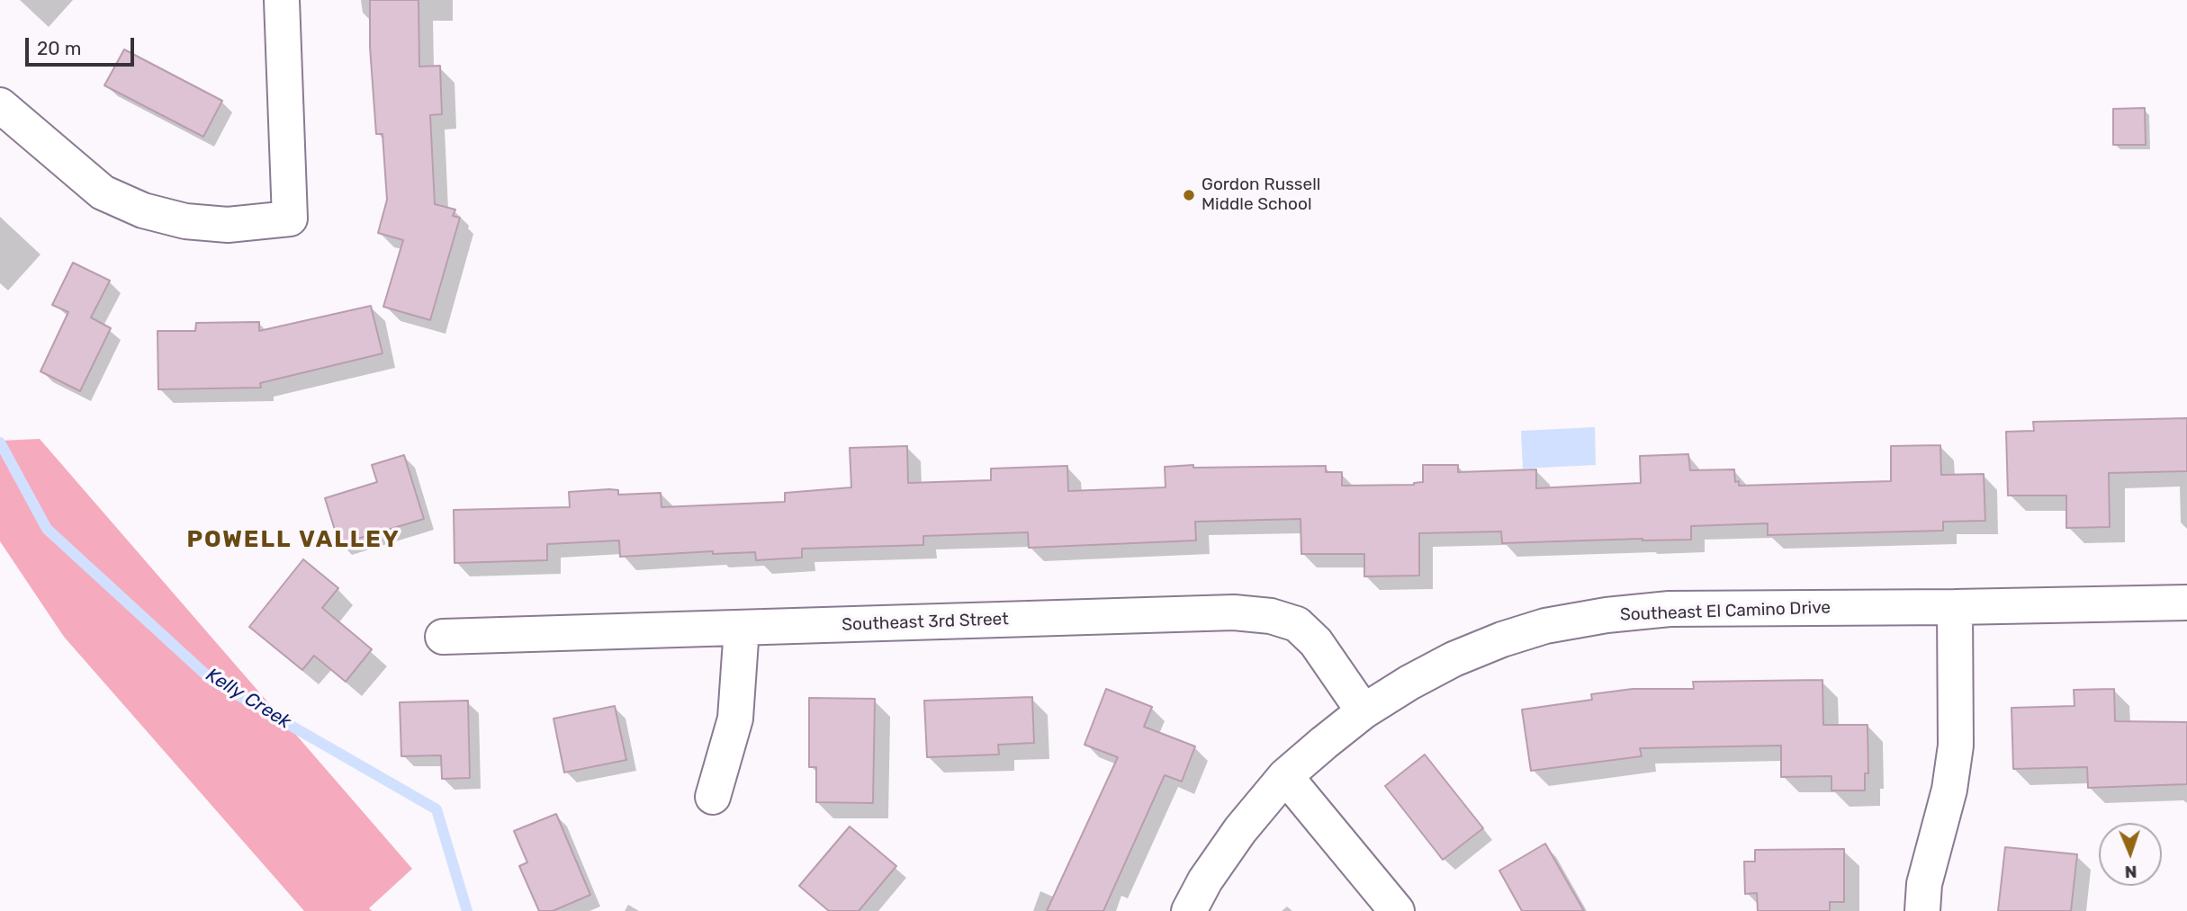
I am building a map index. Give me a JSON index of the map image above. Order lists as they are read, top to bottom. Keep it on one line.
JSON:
{"streets":{"street":["Southeast El Camino Drive","Southeast 3rd Street"]},"crossings":[["Southeast El Camino Drive","Southeast 3rd Street"]],"districts":["POWELL VALLEY"],"water":["Kelly Creek"],"places":["Gordon Russell Middle School"],"scale_bar":"20 m","north":"bottom"}
